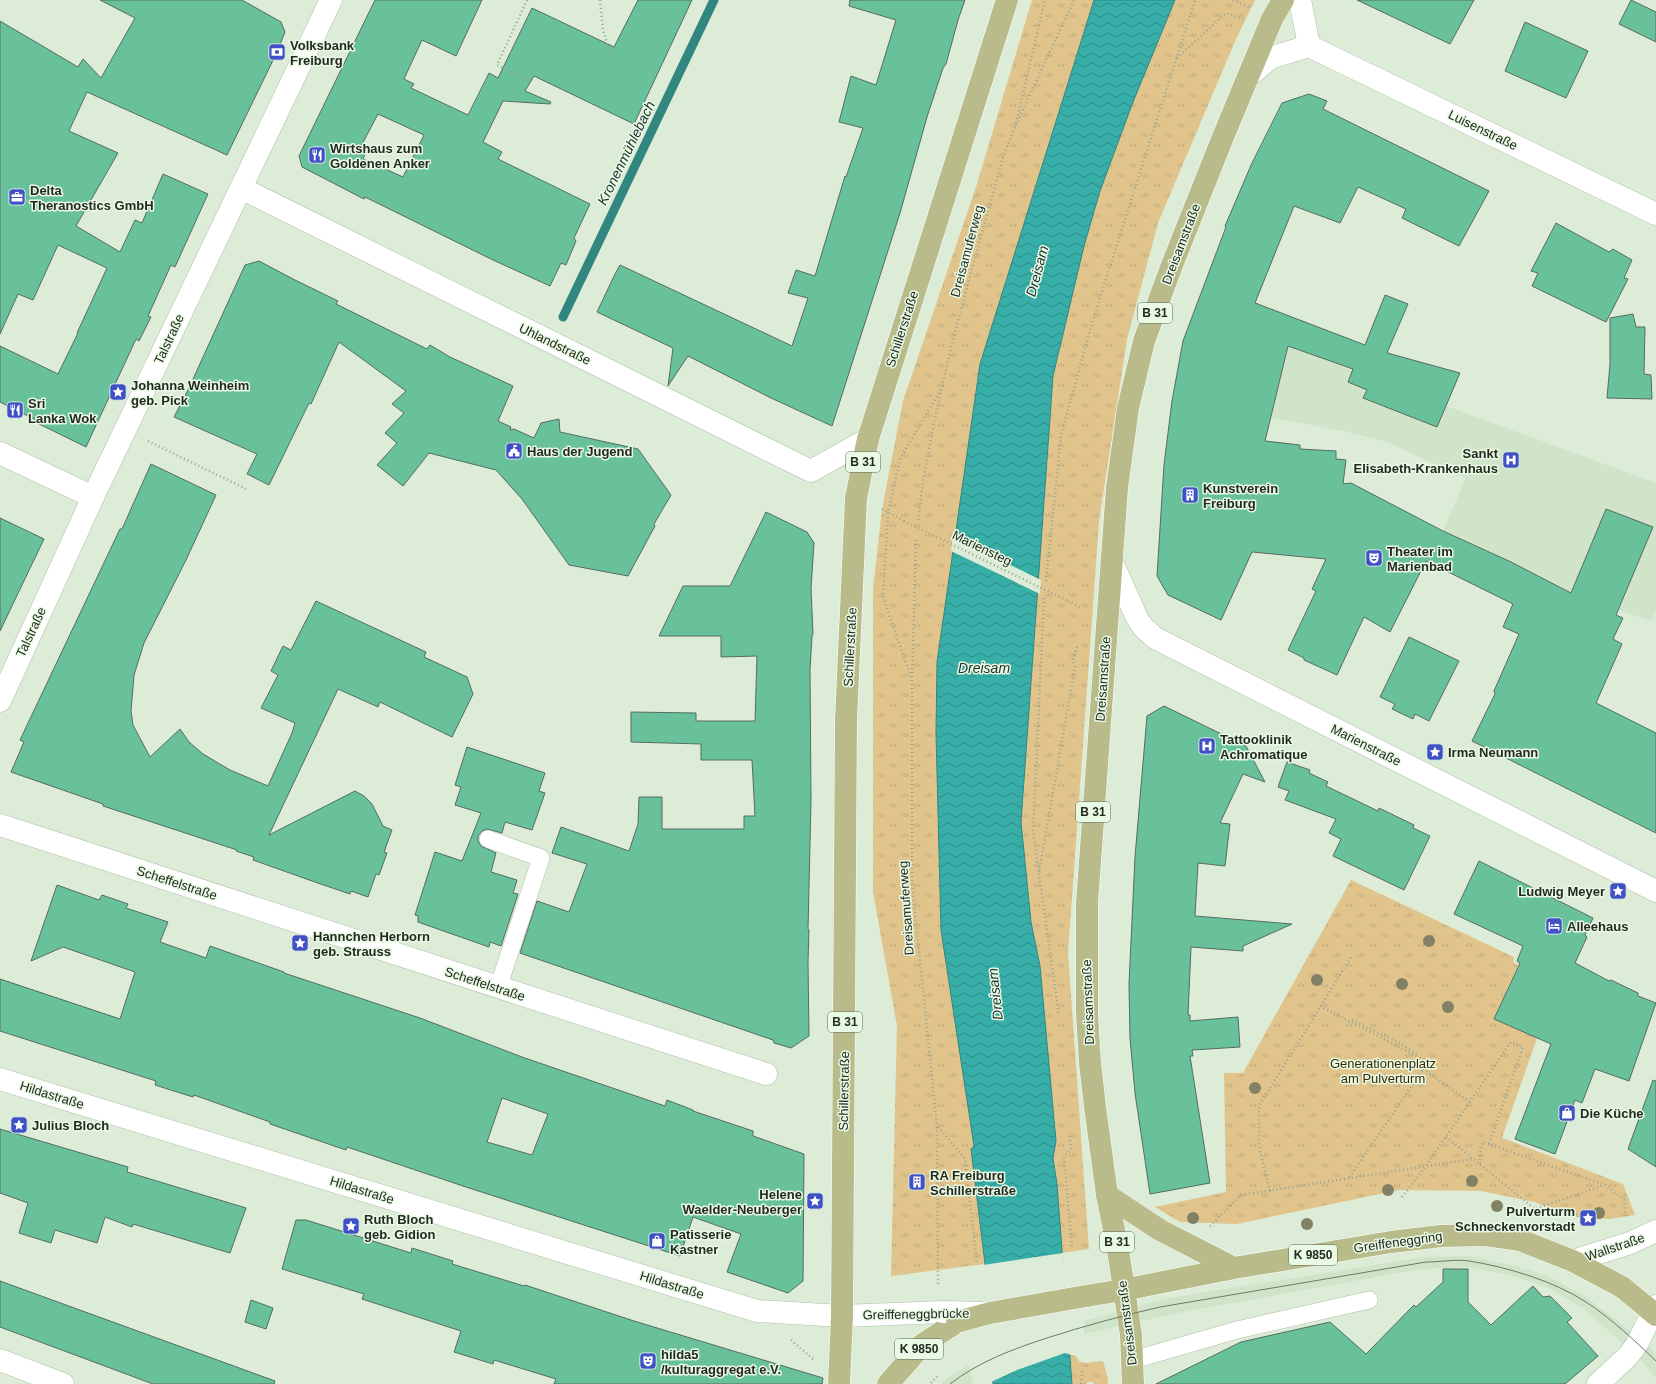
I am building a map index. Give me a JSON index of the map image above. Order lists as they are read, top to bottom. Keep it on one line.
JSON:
{"streets":{"main road":["Dreisamstraße","B 31","Schillerstraße","Greiffeneggring","K 9850","Greiffeneggbrücke"],"street":["Luisenstraße","Talstraße","Uhlandstraße","Marienstraße","Scheffelstraße","Hildastraße","Wallstraße"],"path":["Dreisamuferweg","Mariensteg"]},"crossings":[["Dreisamstraße","Marienstraße"],["Dreisamstraße","Greiffeneggring"],["Dreisamstraße","Greiffeneggbrücke"],["B 31","Schillerstraße"],["B 31","Hildastraße"],["B 31","Greiffeneggbrücke"],["Schillerstraße","Uhlandstraße"],["Schillerstraße","Hildastraße"],["Schillerstraße","Greiffeneggbrücke"],["Talstraße","Uhlandstraße"],["Hildastraße","Greiffeneggbrücke"],["Greiffeneggring","Wallstraße"],["Greiffeneggring","K 9850"],["Greiffeneggring","Greiffeneggbrücke"]],"water":["Kronenmühlebach","Dreisam"],"parks":["Generationenplatz am Pulverturm"],"places":{"bank":["Volksbank Freiburg"],"restaurant":["Wirtshaus zum Goldenen Anker","Sri Lanka Wok"],"office":["Delta Theranostics GmbH"],"place":["Johanna Weinheim geb. Pick","Irma Neumann","Ludwig Meyer","Hannchen Herborn geb. Strauss","Julius Bloch","Helene Waelder-Neuberger","Pulverturm Schneckenvorstadt","Ruth Bloch geb. Gidion"],"public building":["Haus der Jugend"],"hospital":["Sankt Elisabeth-Krankenhaus","Tattooklinik Achromatique"],"building":["Kunstverein Freiburg","RA Freiburg Schillerstraße"],"theatre":["Theater im Marienbad","hilda5 /kulturaggregat e.V."],"hotel":["Alleehaus"],"shop":["Die Küche","Patisserie Kastner"]}}
